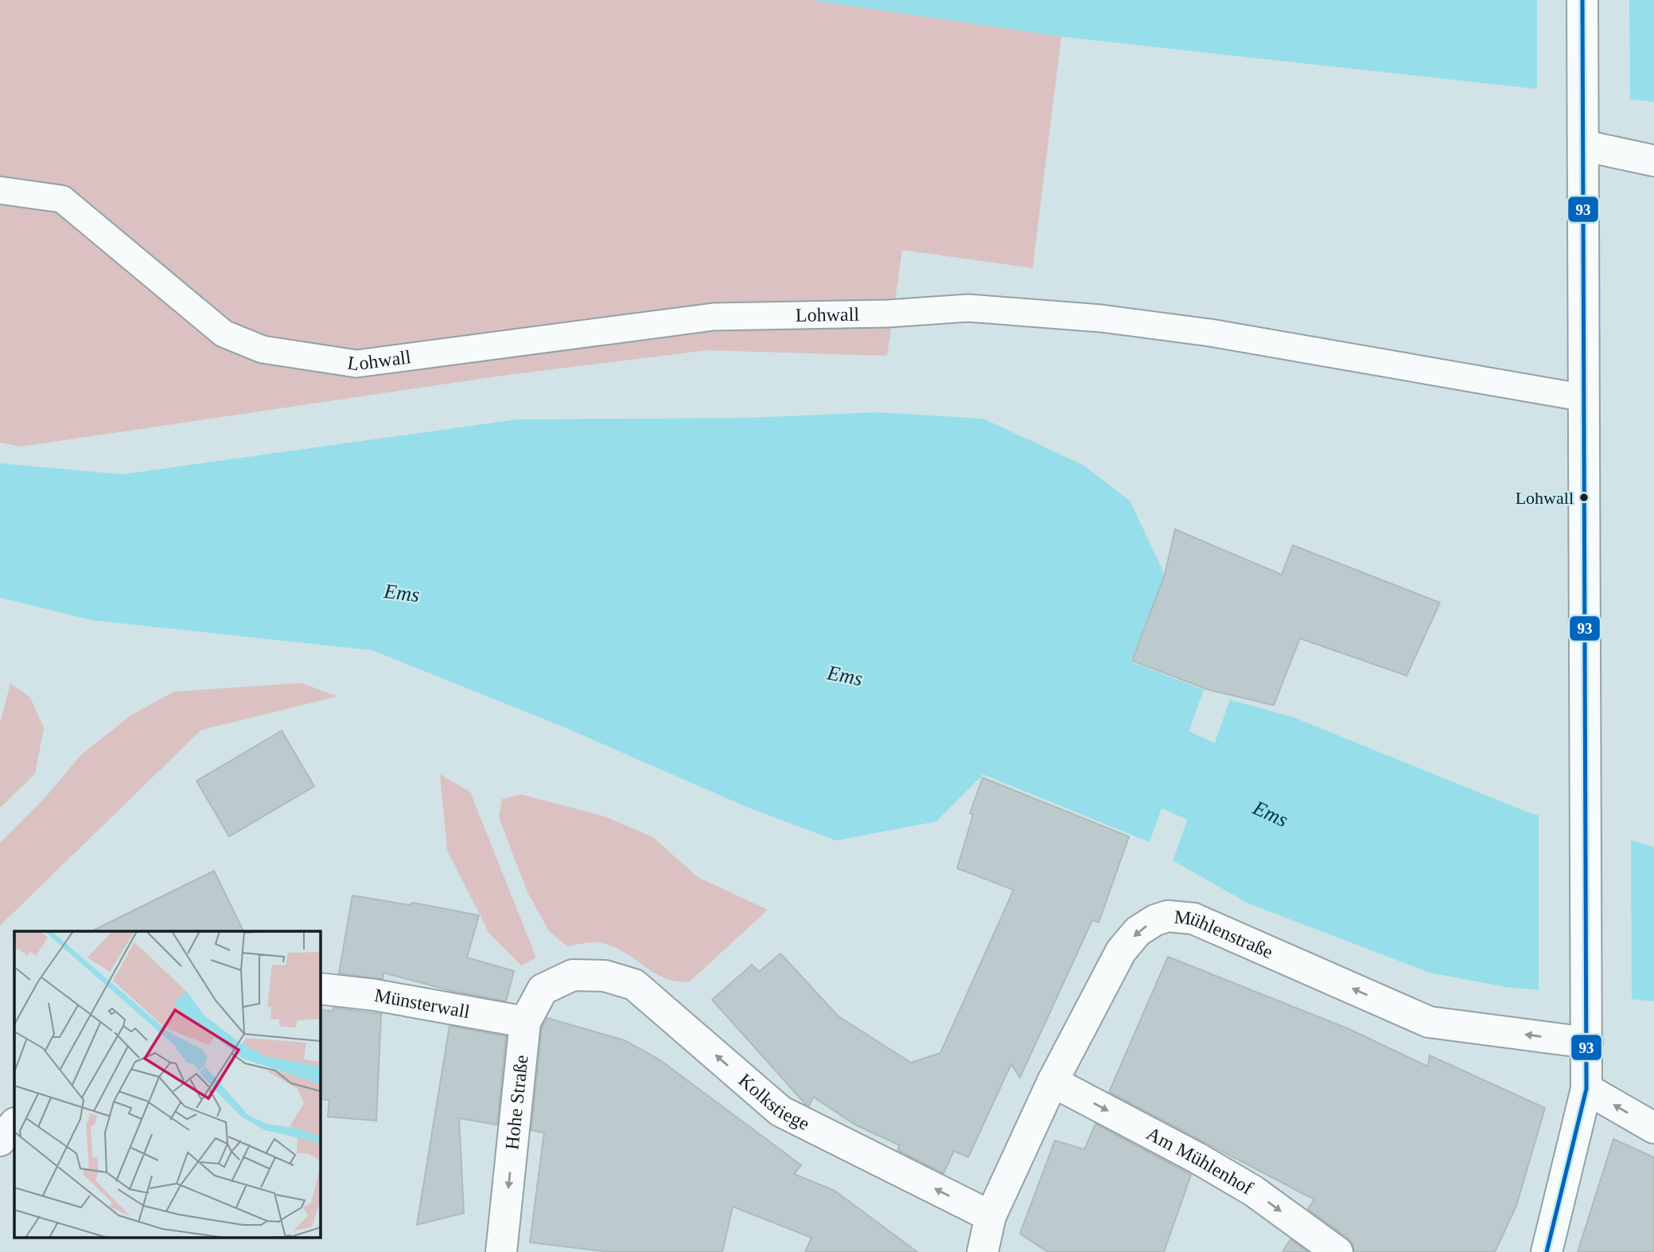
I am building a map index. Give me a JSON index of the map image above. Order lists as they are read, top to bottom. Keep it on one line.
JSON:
{"streets":{"street":["Mühlenstraße","Münsterwall","Kolkstiege","Hohe Straße","Am Mühlenhof"],"lane":["Lohwall"]},"crossings":[["Mühlenstraße","Kolkstiege"],["Mühlenstraße","Am Mühlenhof"],["Münsterwall","Hohe Straße"],["Kolkstiege","Hohe Straße"]],"one_way":["Mühlenstraße","Kolkstiege","Hohe Straße","Am Mühlenhof"],"water":["Ems"],"places":["Lohwall"],"lines":["transit line 93"]}
